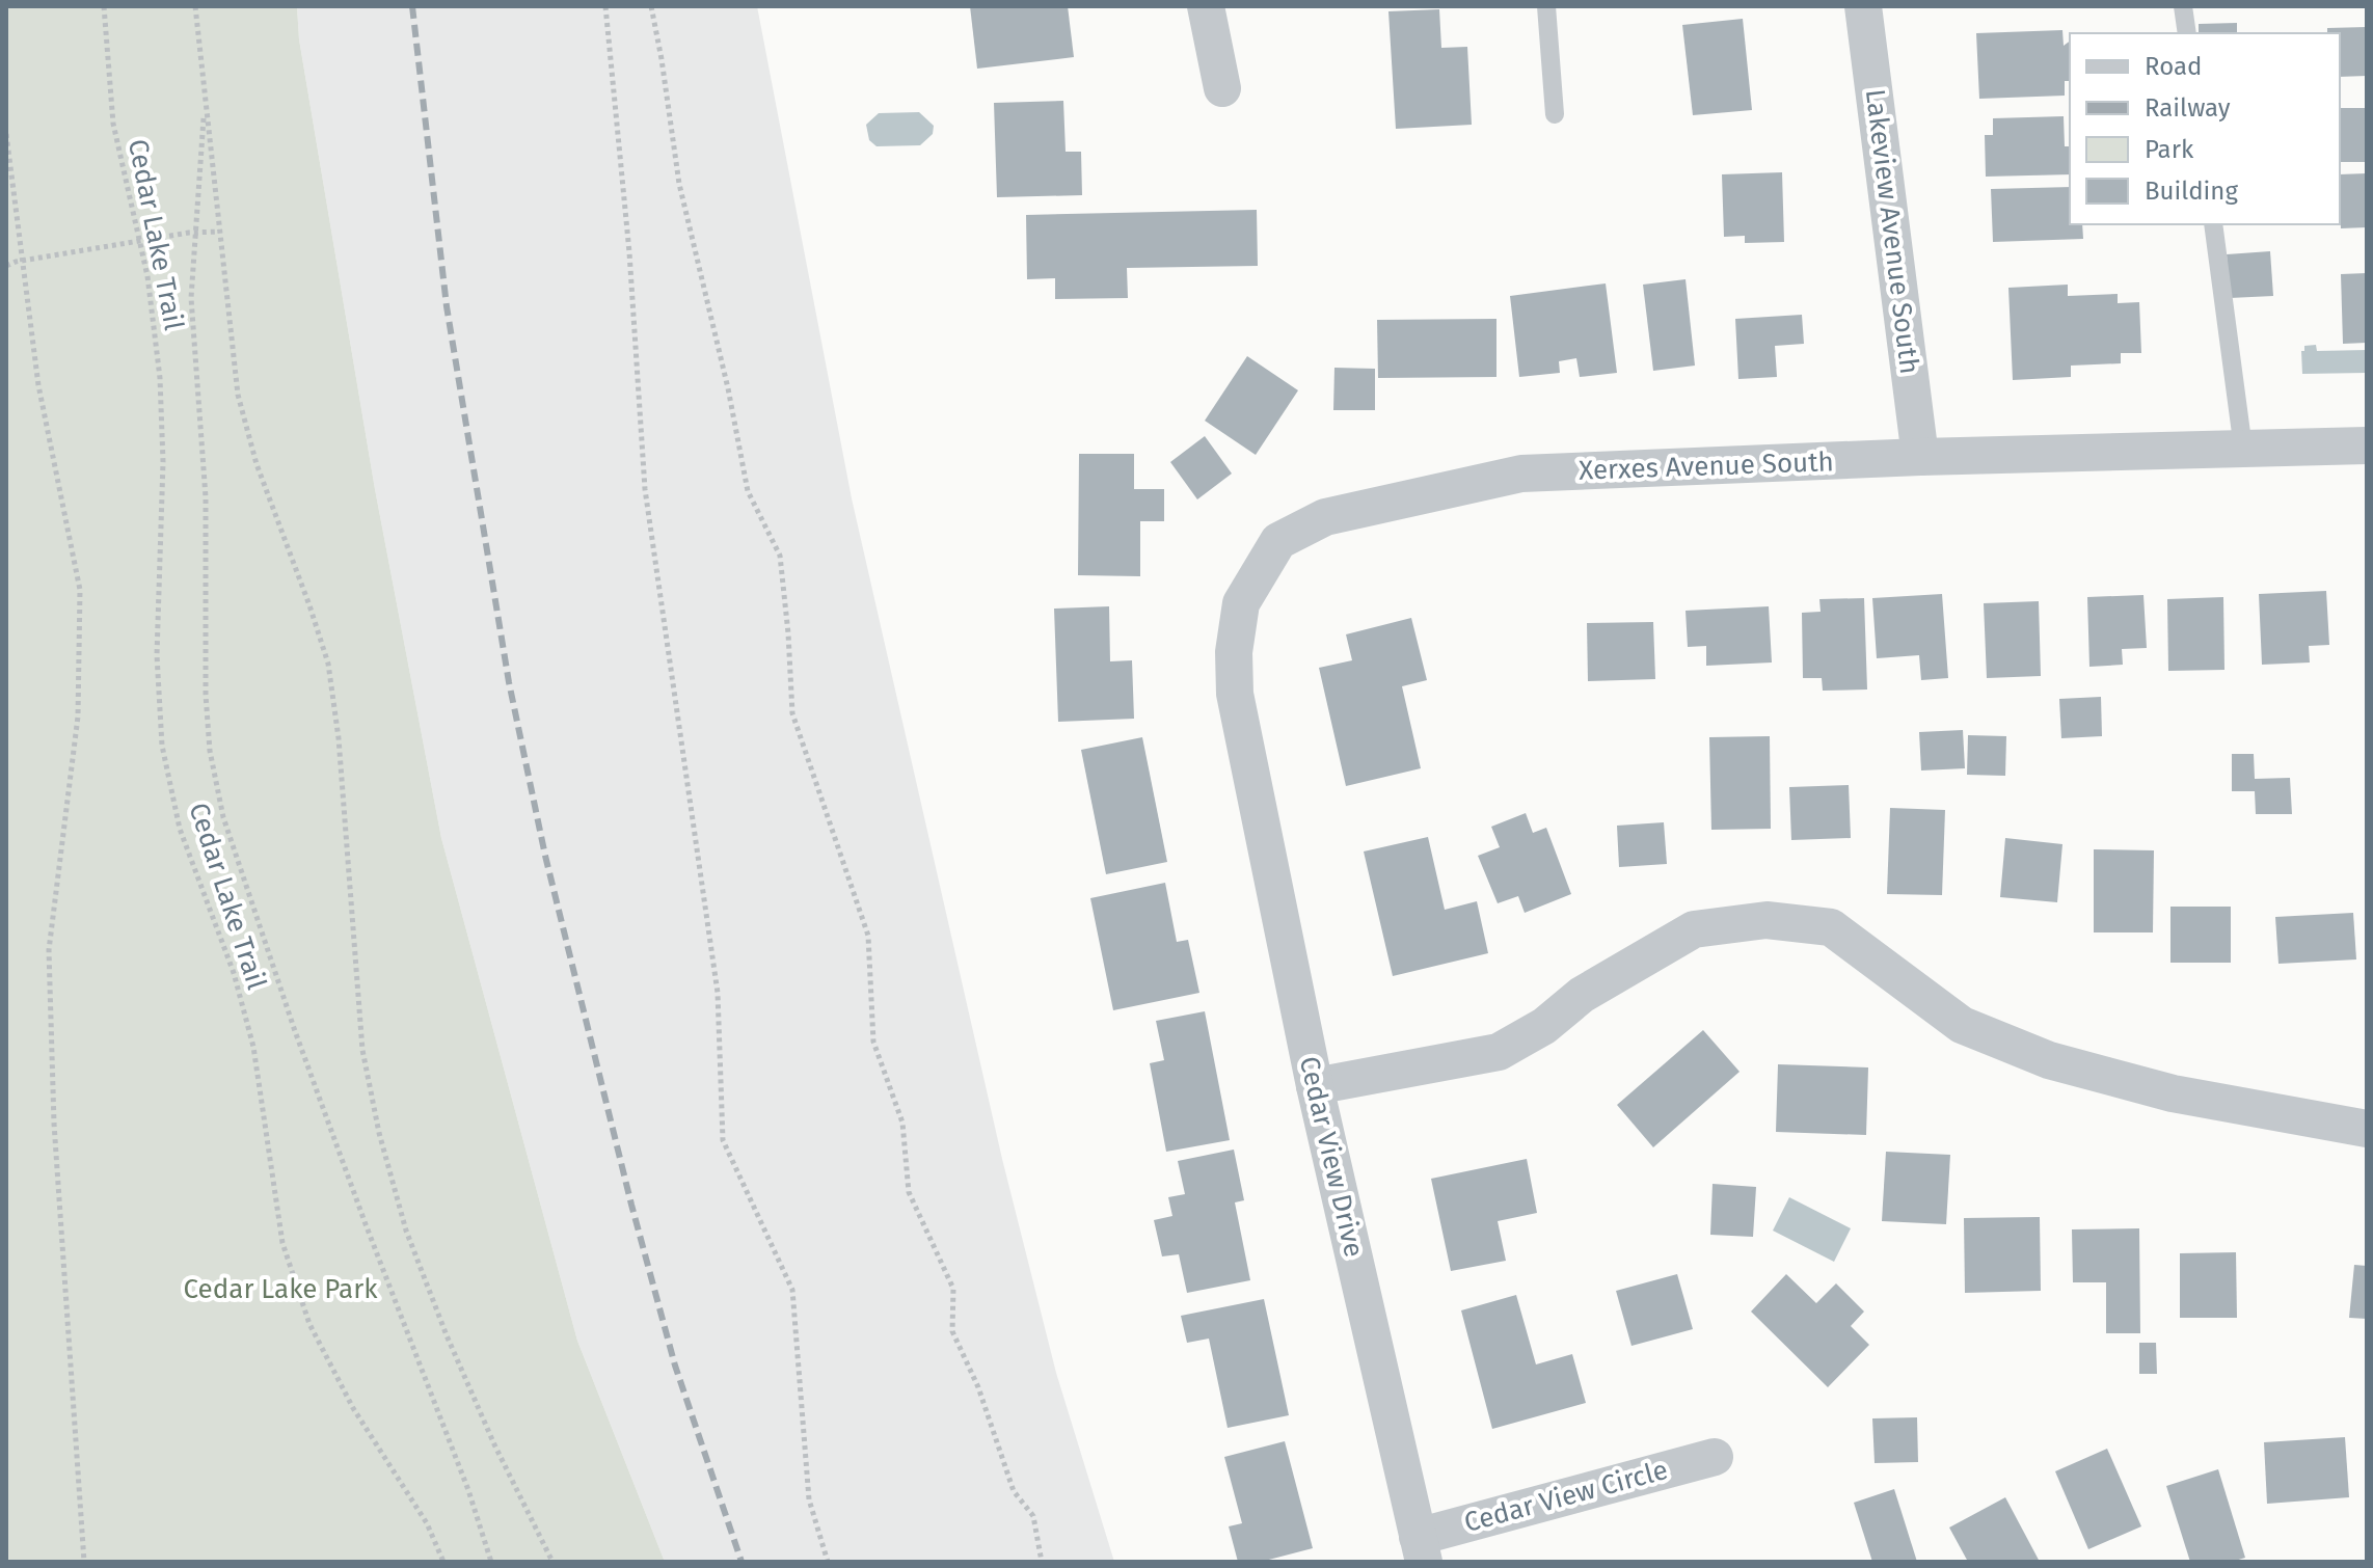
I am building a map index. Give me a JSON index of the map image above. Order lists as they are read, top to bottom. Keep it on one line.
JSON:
{"streets":{"street":["Lakeview Avenue South","Xerxes Avenue South","Cedar View Drive","Cedar View Circle"],"path":["Cedar Lake Trail"]},"crossings":[["Lakeview Avenue South","Xerxes Avenue South"],["Xerxes Avenue South","Cedar View Drive"],["Cedar View Drive","Cedar View Circle"]],"parks":["Cedar Lake Park"],"legend":["Road","Railway","Park","Building"]}
